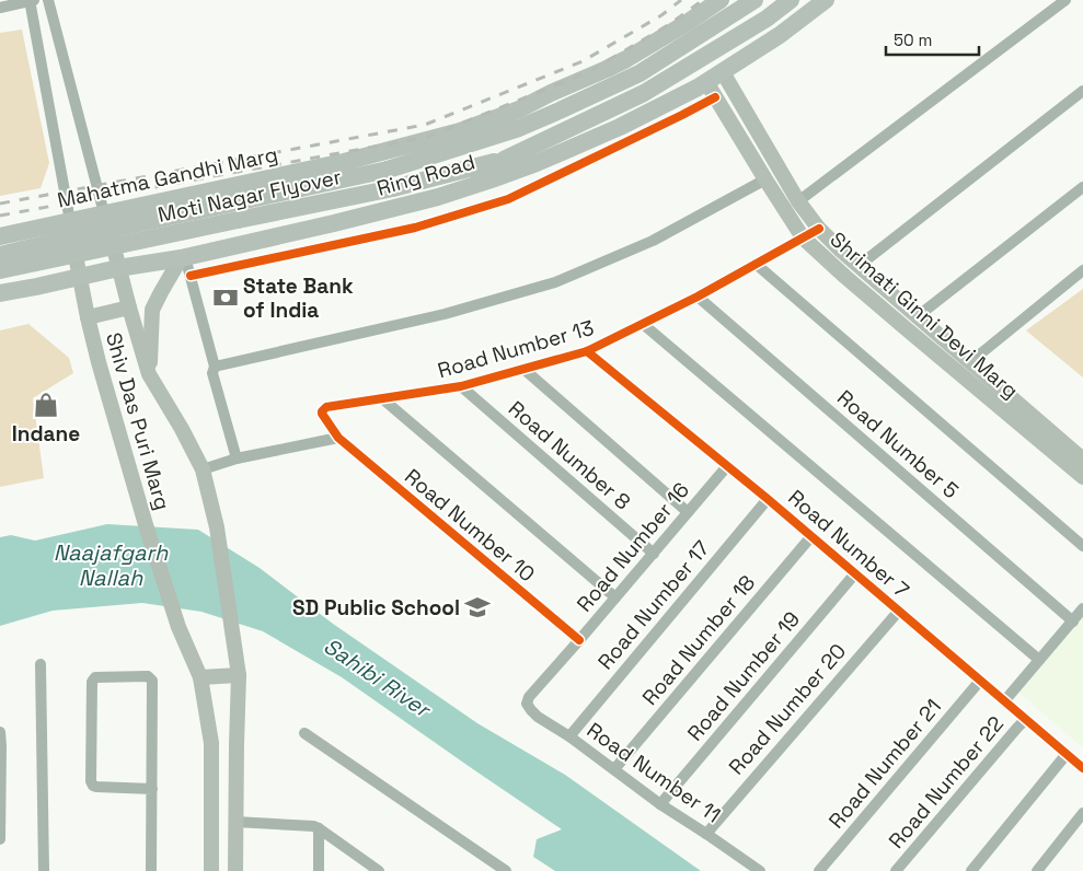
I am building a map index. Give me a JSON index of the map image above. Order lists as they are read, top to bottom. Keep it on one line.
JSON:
{"streets":{"main road":["Ring Road","Mahatma Gandhi Marg","Moti Nagar Flyover","Shrimati Ginni Devi Marg","Shiv Das Puri Marg"],"street":["Road Number 13","Road Number 5","Road Number 8","Road Number 10","Road Number 7","Road Number 16","Road Number 17","Road Number 18","Road Number 19","Road Number 20","Road Number 21","Road Number 11","Road Number 22"]},"crossings":[["Ring Road","Mahatma Gandhi Marg"],["Ring Road","Shrimati Ginni Devi Marg"],["Ring Road","Shiv Das Puri Marg"],["Mahatma Gandhi Marg","Shiv Das Puri Marg"],["Shrimati Ginni Devi Marg","Road Number 13"],["Road Number 13","Road Number 5"],["Road Number 13","Road Number 8"],["Road Number 13","Road Number 10"],["Road Number 13","Road Number 7"],["Road Number 8","Road Number 16"],["Road Number 10","Road Number 16"],["Road Number 7","Road Number 16"],["Road Number 7","Road Number 17"],["Road Number 7","Road Number 18"],["Road Number 7","Road Number 19"],["Road Number 7","Road Number 20"],["Road Number 7","Road Number 21"],["Road Number 7","Road Number 22"],["Road Number 16","Road Number 11"],["Road Number 17","Road Number 11"],["Road Number 18","Road Number 11"],["Road Number 19","Road Number 11"],["Road Number 20","Road Number 11"]],"water":["Naajafgarh Nallah","Sahibi River"],"places":{"bank":["State Bank of India"],"shop":["Indane"],"school or university":["SD Public School"]},"scale_bar":"50 m"}
